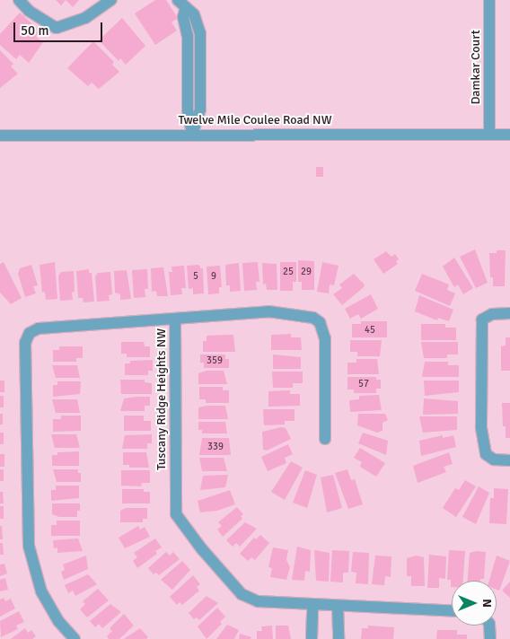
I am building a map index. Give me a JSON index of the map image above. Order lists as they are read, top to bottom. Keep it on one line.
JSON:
{"streets":{"street":["Damkar Court","Twelve Mile Coulee Road NW","Tuscany Ridge Heights NW"]},"crossings":[["Damkar Court","Twelve Mile Coulee Road NW"]],"house_numbers":["25","29","5","9","45","359","57","339"],"scale_bar":"50 m","north":"right"}
